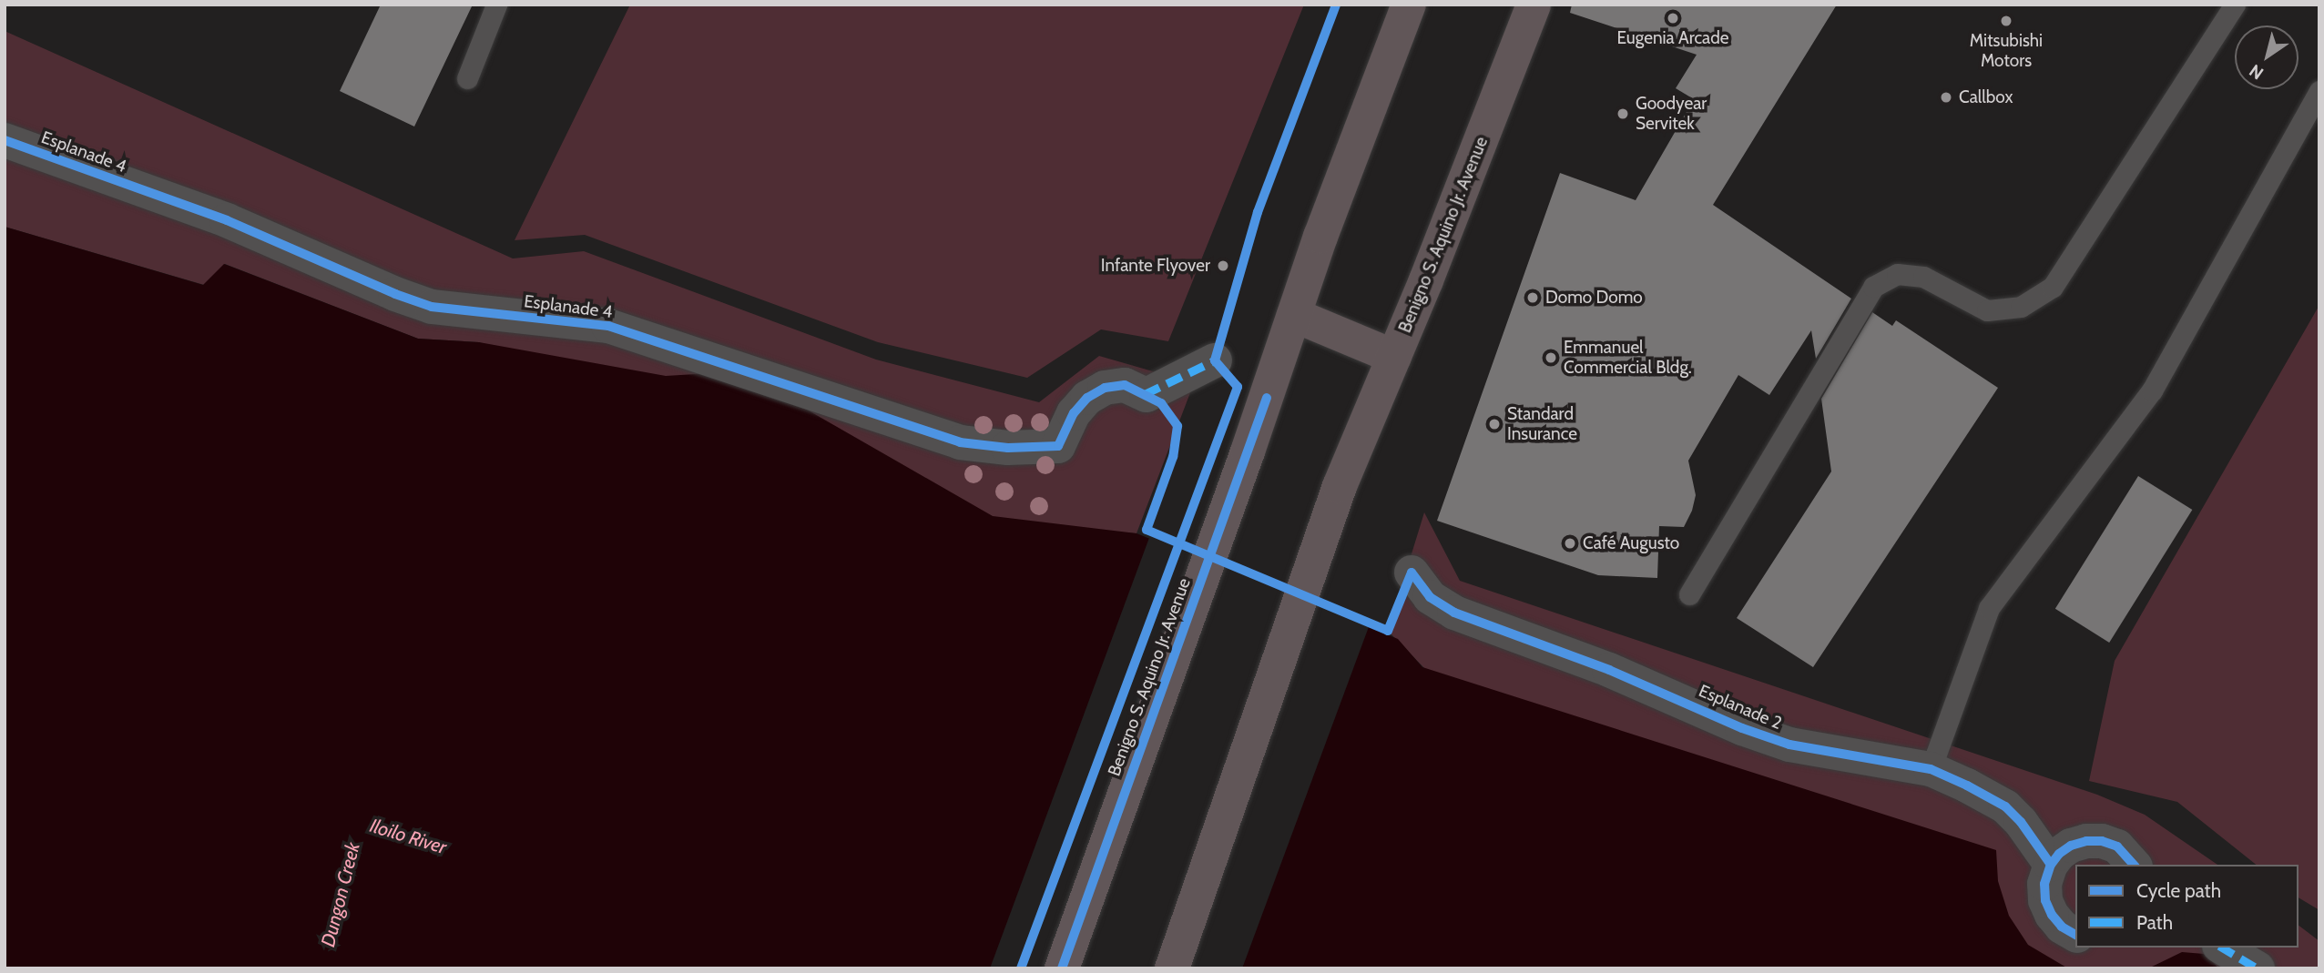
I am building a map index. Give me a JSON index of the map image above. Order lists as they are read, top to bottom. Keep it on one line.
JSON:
{"streets":{"highway":["Benigno S. Aquino Jr. Avenue"],"street":["Esplanade 4","Esplanade 2"]},"water":["Iloilo River","Dungon Creek"],"places":["Eugenia Arcade","Mitsubishi Motors","Callbox","Goodyear Servitek","Infante Flyover","Domo Domo","Emmanuel Commercial Bldg.","Standard Insurance","Café Augusto"],"legend":["Cycle path","Path"],"north":"bottom left"}
